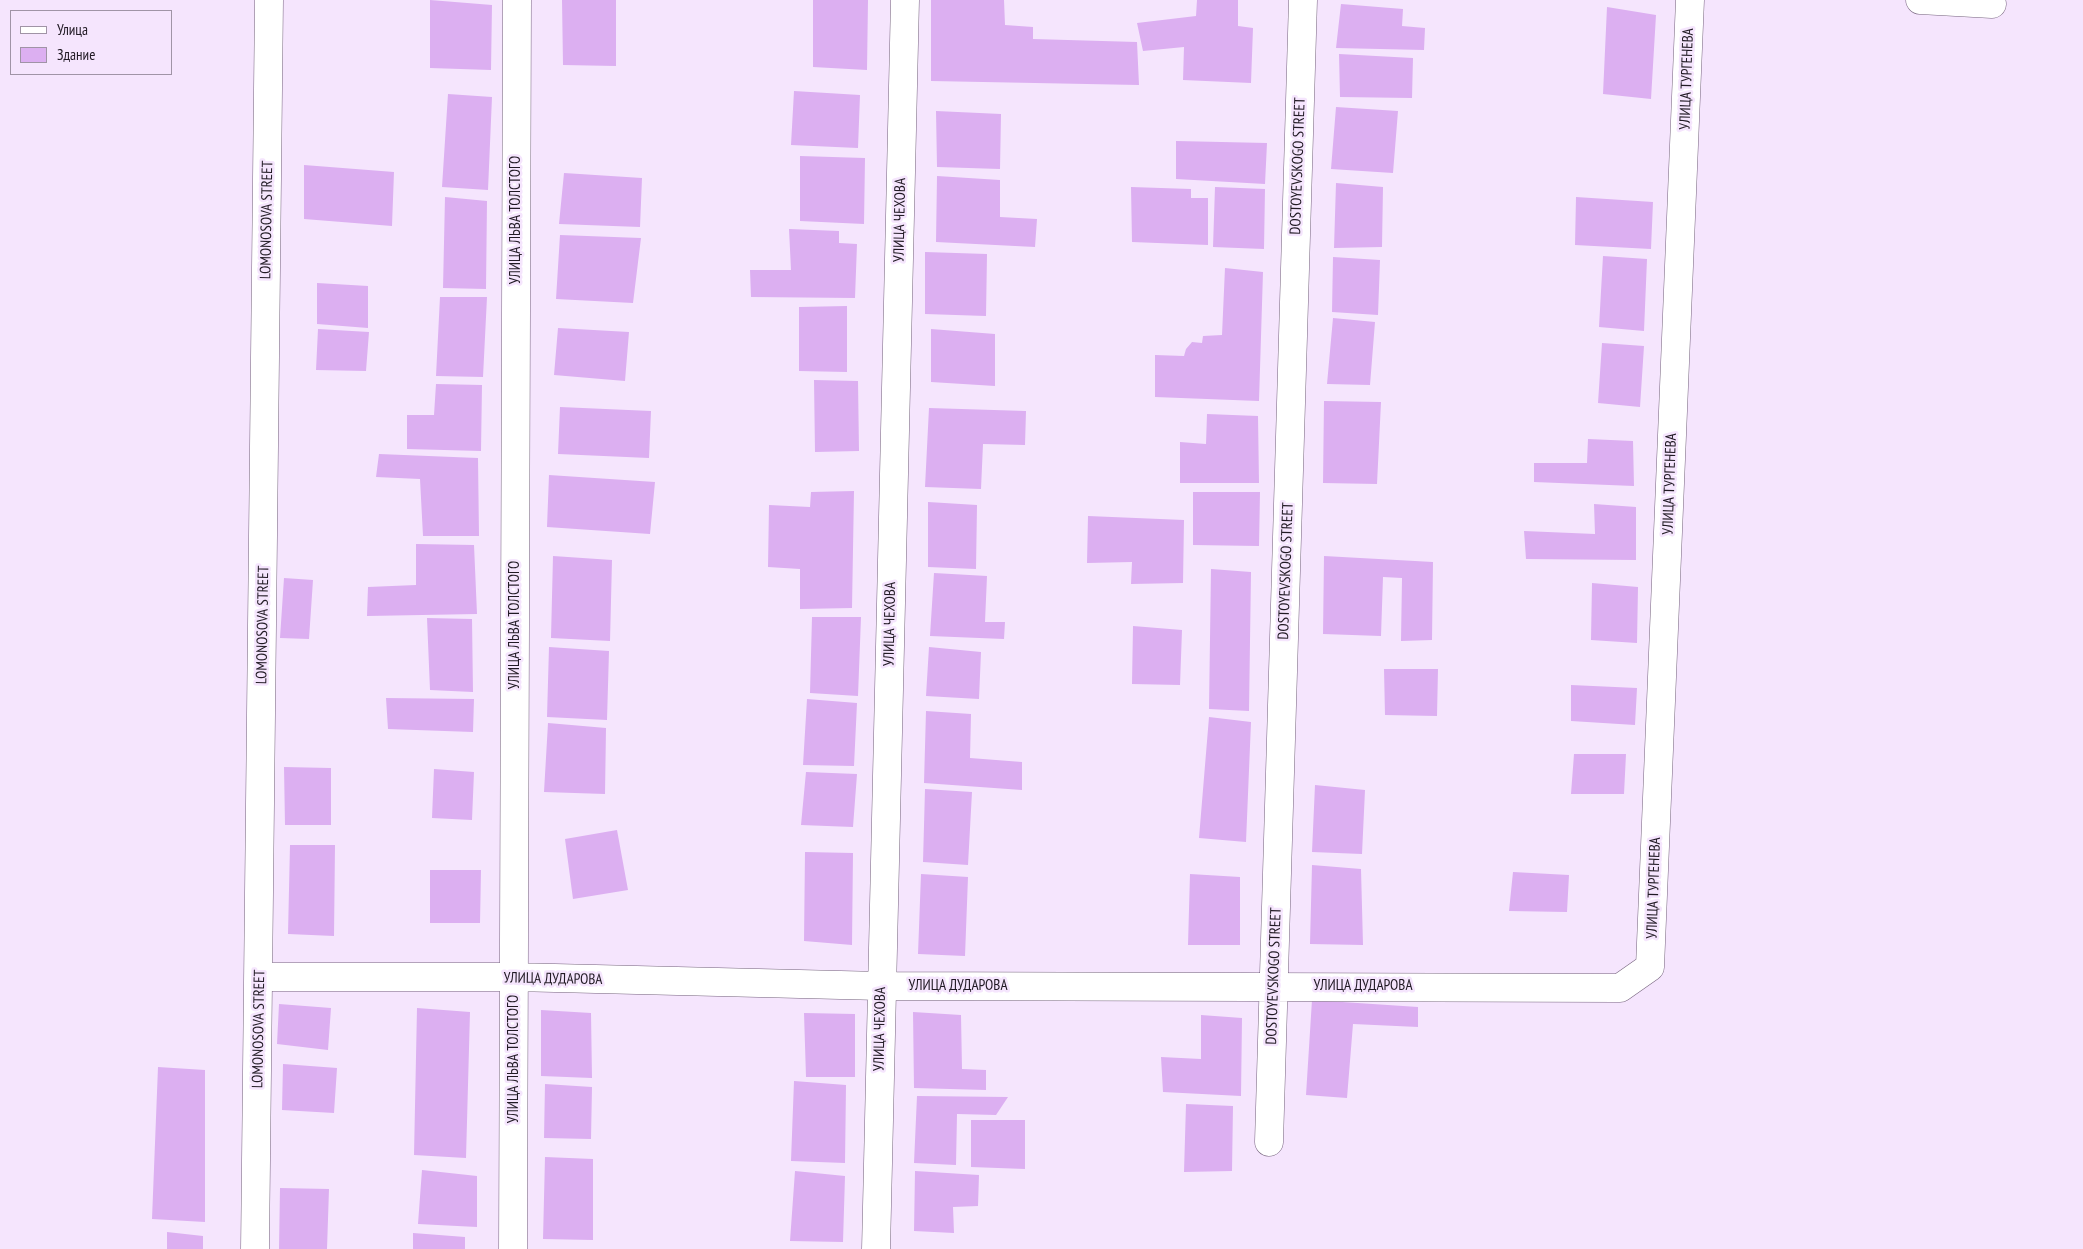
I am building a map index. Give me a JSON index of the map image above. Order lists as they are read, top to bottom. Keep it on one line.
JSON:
{"streets":{"street":["УЛИЦА ТУРГЕНЕВА","DOSTOYEVSKOGO STREET","LOMONOSOVA STREET","УЛИЦА ЛЬВА ТОЛСТОГО","УЛИЦА ЧЕХОВА","УЛИЦА ДУДАРОВА"]},"crossings":[["УЛИЦА ТУРГЕНЕВА","УЛИЦА ДУДАРОВА"],["DOSTOYEVSKOGO STREET","УЛИЦА ДУДАРОВА"],["LOMONOSOVA STREET","УЛИЦА ДУДАРОВА"],["УЛИЦА ЛЬВА ТОЛСТОГО","УЛИЦА ДУДАРОВА"],["УЛИЦА ЧЕХОВА","УЛИЦА ДУДАРОВА"]],"legend":["Улица","Здание"]}
